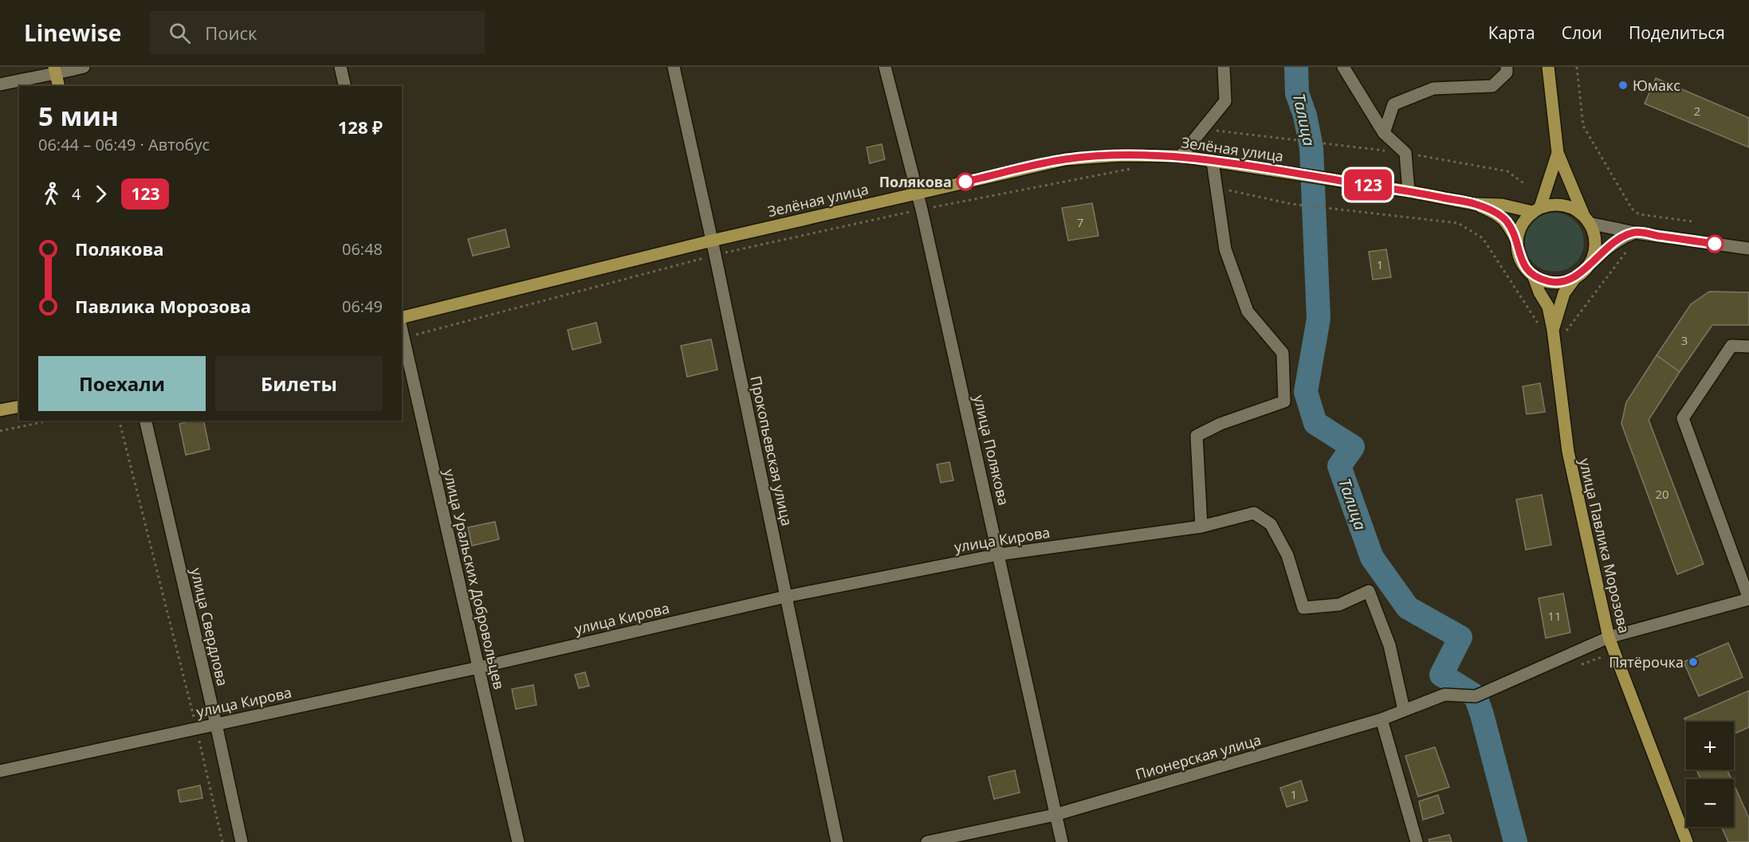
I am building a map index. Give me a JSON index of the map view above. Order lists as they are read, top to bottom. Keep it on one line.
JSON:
{"streets":{"main road":["Зелёная улица","улица Павлика Морозова"],"street":["улица Полякова","Прокопьевская улица","улица Кирова","улица Уральских Добровольцев","улица Свердлова","Пионерская улица"]},"crossings":[["Зелёная улица","улица Полякова"],["Зелёная улица","Прокопьевская улица"],["улица Полякова","улица Кирова"],["улица Полякова","Пионерская улица"],["Прокопьевская улица","улица Кирова"],["улица Кирова","улица Уральских Добровольцев"],["улица Кирова","улица Свердлова"],["улица Кирова","Пионерская улица"],["улица Павлика Морозова","Пионерская улица"]],"water":["Талица"],"places":["Юмакс","Полякова","Пятёрочка"],"lines":["bus line 123"],"house_numbers":["2","7","1","3","20","11","1"],"page":{"header":"Linewise","search":"Поиск","nav":["Карта","Слои","Поделиться"],"on_map":"123","heading":["5 мин","06:44 – 06:49 · Автобус","128 ₽"],"legs":["4","123"],"list":[{"name":"Полякова","value":"06:48"},{"name":"Павлика Морозова","value":"06:49"}],"buttons":["Поехали","Билеты"],"map_buttons":["+","−"]}}
